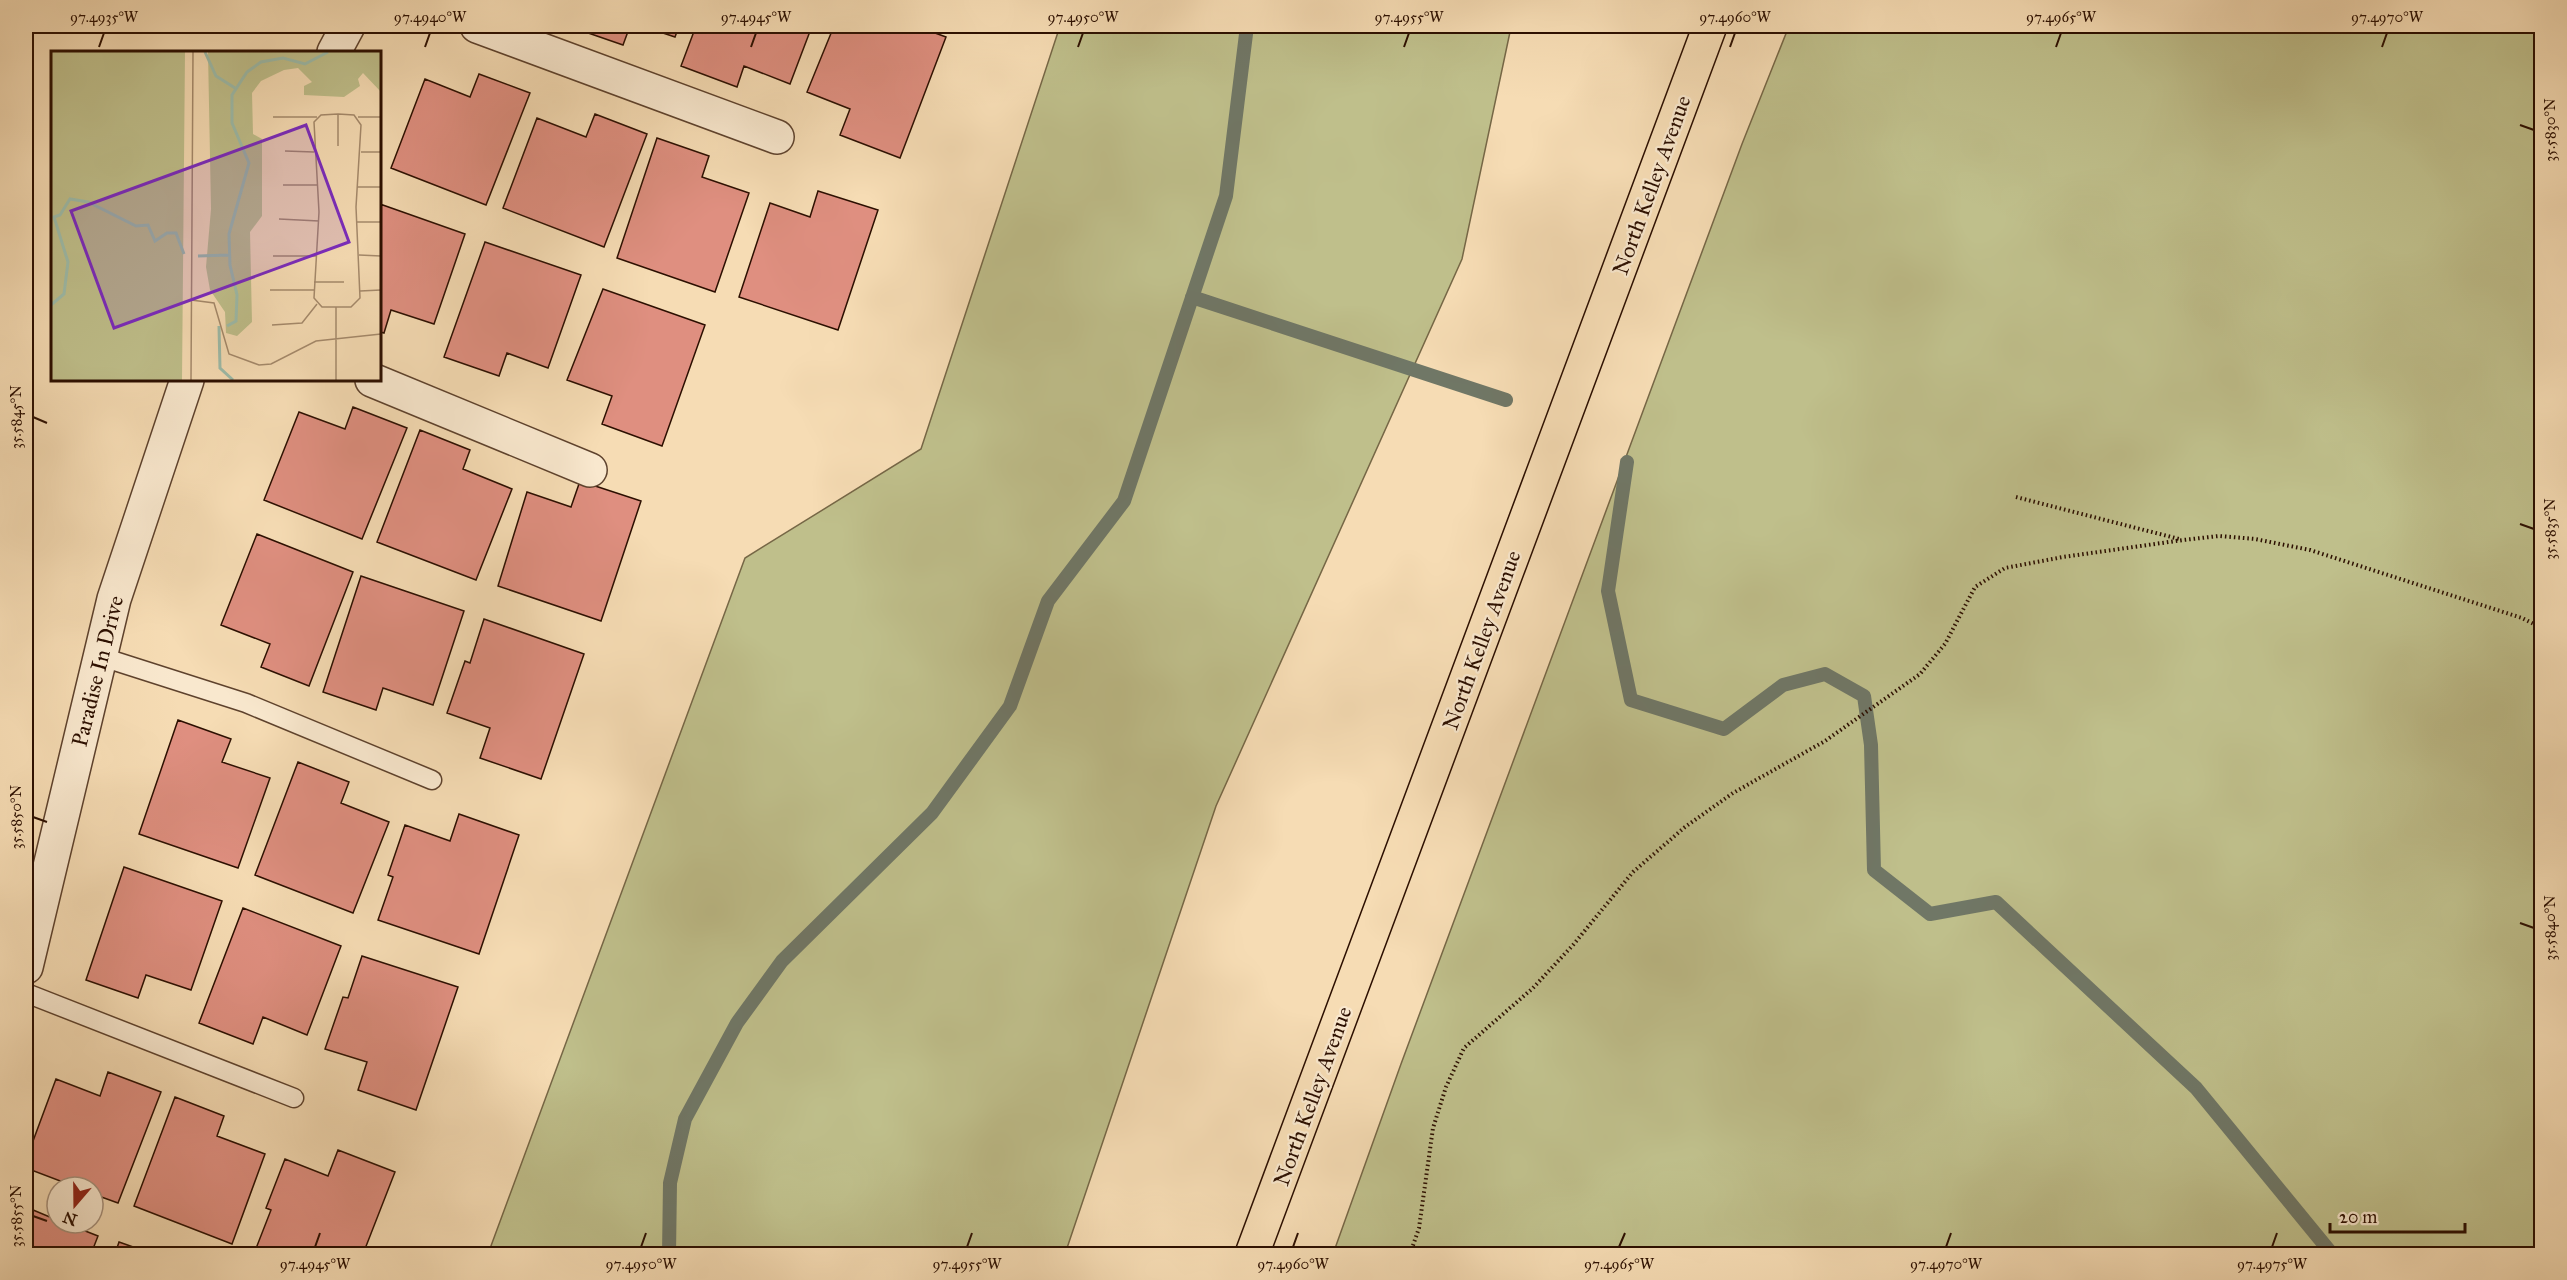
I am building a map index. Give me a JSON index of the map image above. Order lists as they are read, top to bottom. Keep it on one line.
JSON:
{"streets":{"main road":["North Kelley Avenue"],"street":["Paradise In Drive"]},"scale_bar":"20 m","north":"bottom","coordinates":["97.4935°W","97.4940°W","97.4945°W","97.4950°W","97.4955°W","97.4960°W","97.4965°W","97.4970°W","35.5830°N","35.5845°N","35.5835°N","35.5850°N","35.5840°N","35.5855°N","97.4975°W"]}
